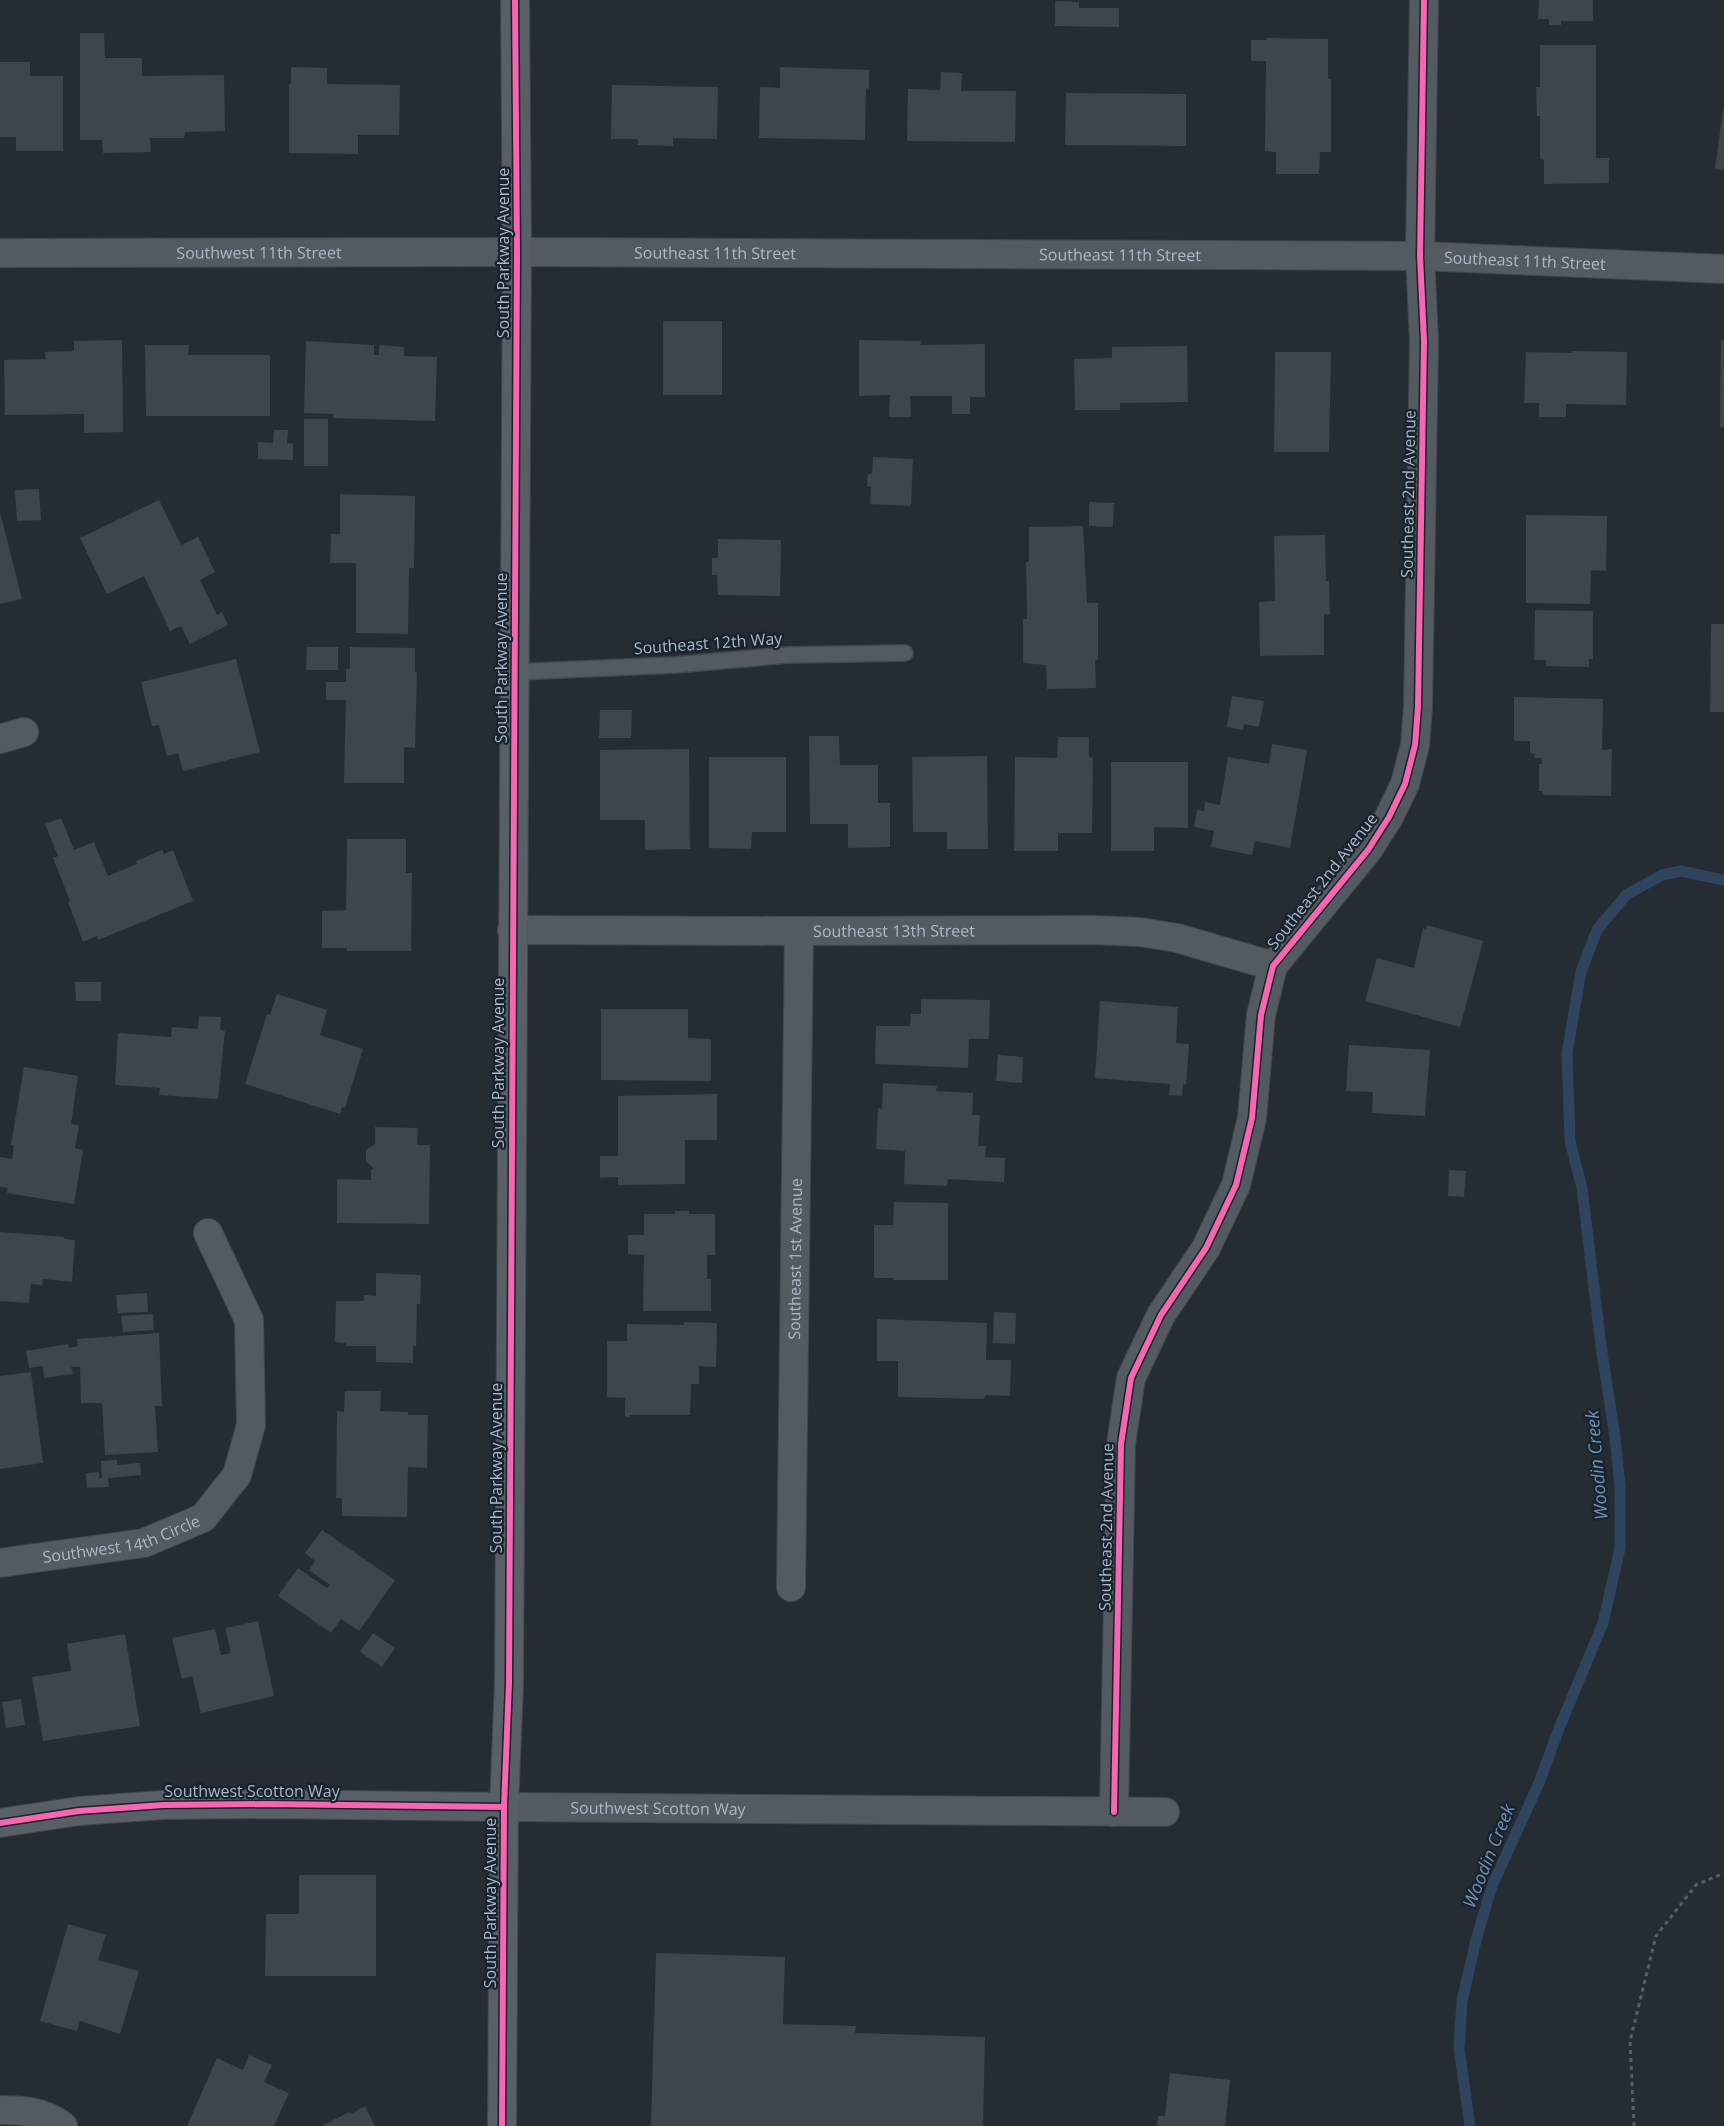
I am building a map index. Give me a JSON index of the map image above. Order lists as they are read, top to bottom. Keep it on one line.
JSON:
{"streets":{"main road":["South Parkway Avenue","Southwest Scotton Way"],"street":["Southwest 11th Street","Southeast 11th Street","Southeast 2nd Avenue","Southeast 13th Street","Southeast 1st Avenue","Southwest 14th Circle"],"lane":["Southeast 12th Way"]},"crossings":[["Southwest 11th Street","South Parkway Avenue"],["Southwest 11th Street","Southeast 11th Street"],["South Parkway Avenue","Southeast 11th Street"],["South Parkway Avenue","Southeast 12th Way"],["South Parkway Avenue","Southeast 13th Street"],["South Parkway Avenue","Southwest Scotton Way"],["Southeast 11th Street","Southeast 2nd Avenue"],["Southeast 2nd Avenue","Southeast 13th Street"],["Southeast 2nd Avenue","Southwest Scotton Way"],["Southeast 13th Street","Southeast 1st Avenue"]],"water":["Woodin Creek"]}
